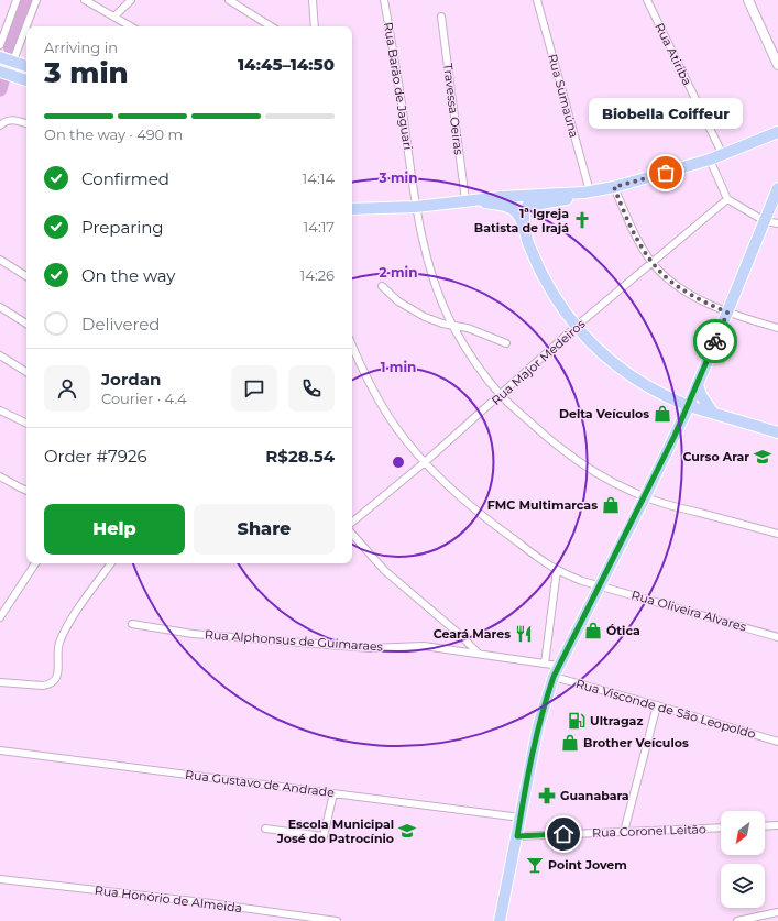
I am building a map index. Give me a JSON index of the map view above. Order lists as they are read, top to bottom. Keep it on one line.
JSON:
{"streets":{"street":["Rua Atiriba","Rua Barão de Jaguari","Rua Sumaúna","Travessa Oeiras","Rua Major Medeiros","Rua Oliveira Alvares","Rua Alphonsus de Guimaraes","Rua Visconde de São Leopoldo","Rua Gustavo de Andrade","Rua Coronel Leitão","Rua Honório de Almeida"]},"crossings":[["Rua Barão de Jaguari","Rua Major Medeiros"],["Rua Major Medeiros","Rua Oliveira Alvares"]],"places":{"other":["Biobella Coiffeur"],"church":["1ª Igreja Batista de Irajá"],"shop":["Delta Veículos","FMC Multimarcas","Ótica","Brother Veículos"],"school or university":["Curso Arar","Escola Municipal José do Patrocínio"],"restaurant":["Ceará Mares"],"fuel station":["Ultragaz"],"pharmacy":["Guanabara"],"bar":["Point Jovem"]},"north":"bottom left","page":{"heading":["3 min","Arriving in","14:45–14:50"],"panel":["Jordan","Courier · 4.4","Order #7926","R$28.54"],"bubble":"Biobella Coiffeur","bar":"On the way · 490 m","list":[["Confirmed","14:14"],["Preparing","14:17"],["On the way","14:26"],"Delivered"],"buttons":["Help","Share"]},"rings":["3 min","2 min","1 min"]}
